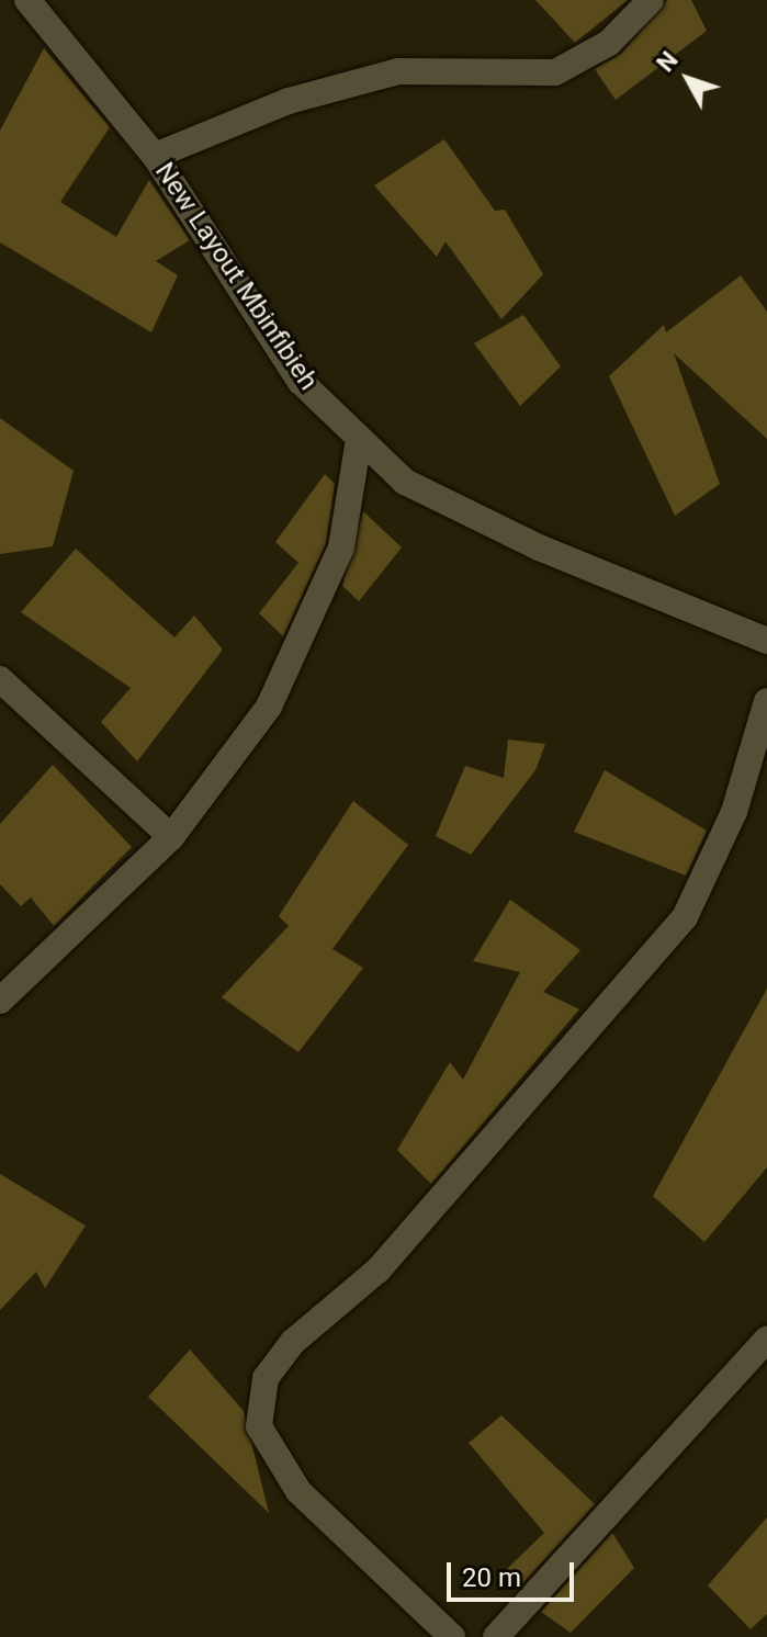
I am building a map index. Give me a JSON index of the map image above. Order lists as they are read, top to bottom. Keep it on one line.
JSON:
{"streets":{"street":["New Layout Mbinfibieh"]},"scale_bar":"20 m","north":"top left"}
